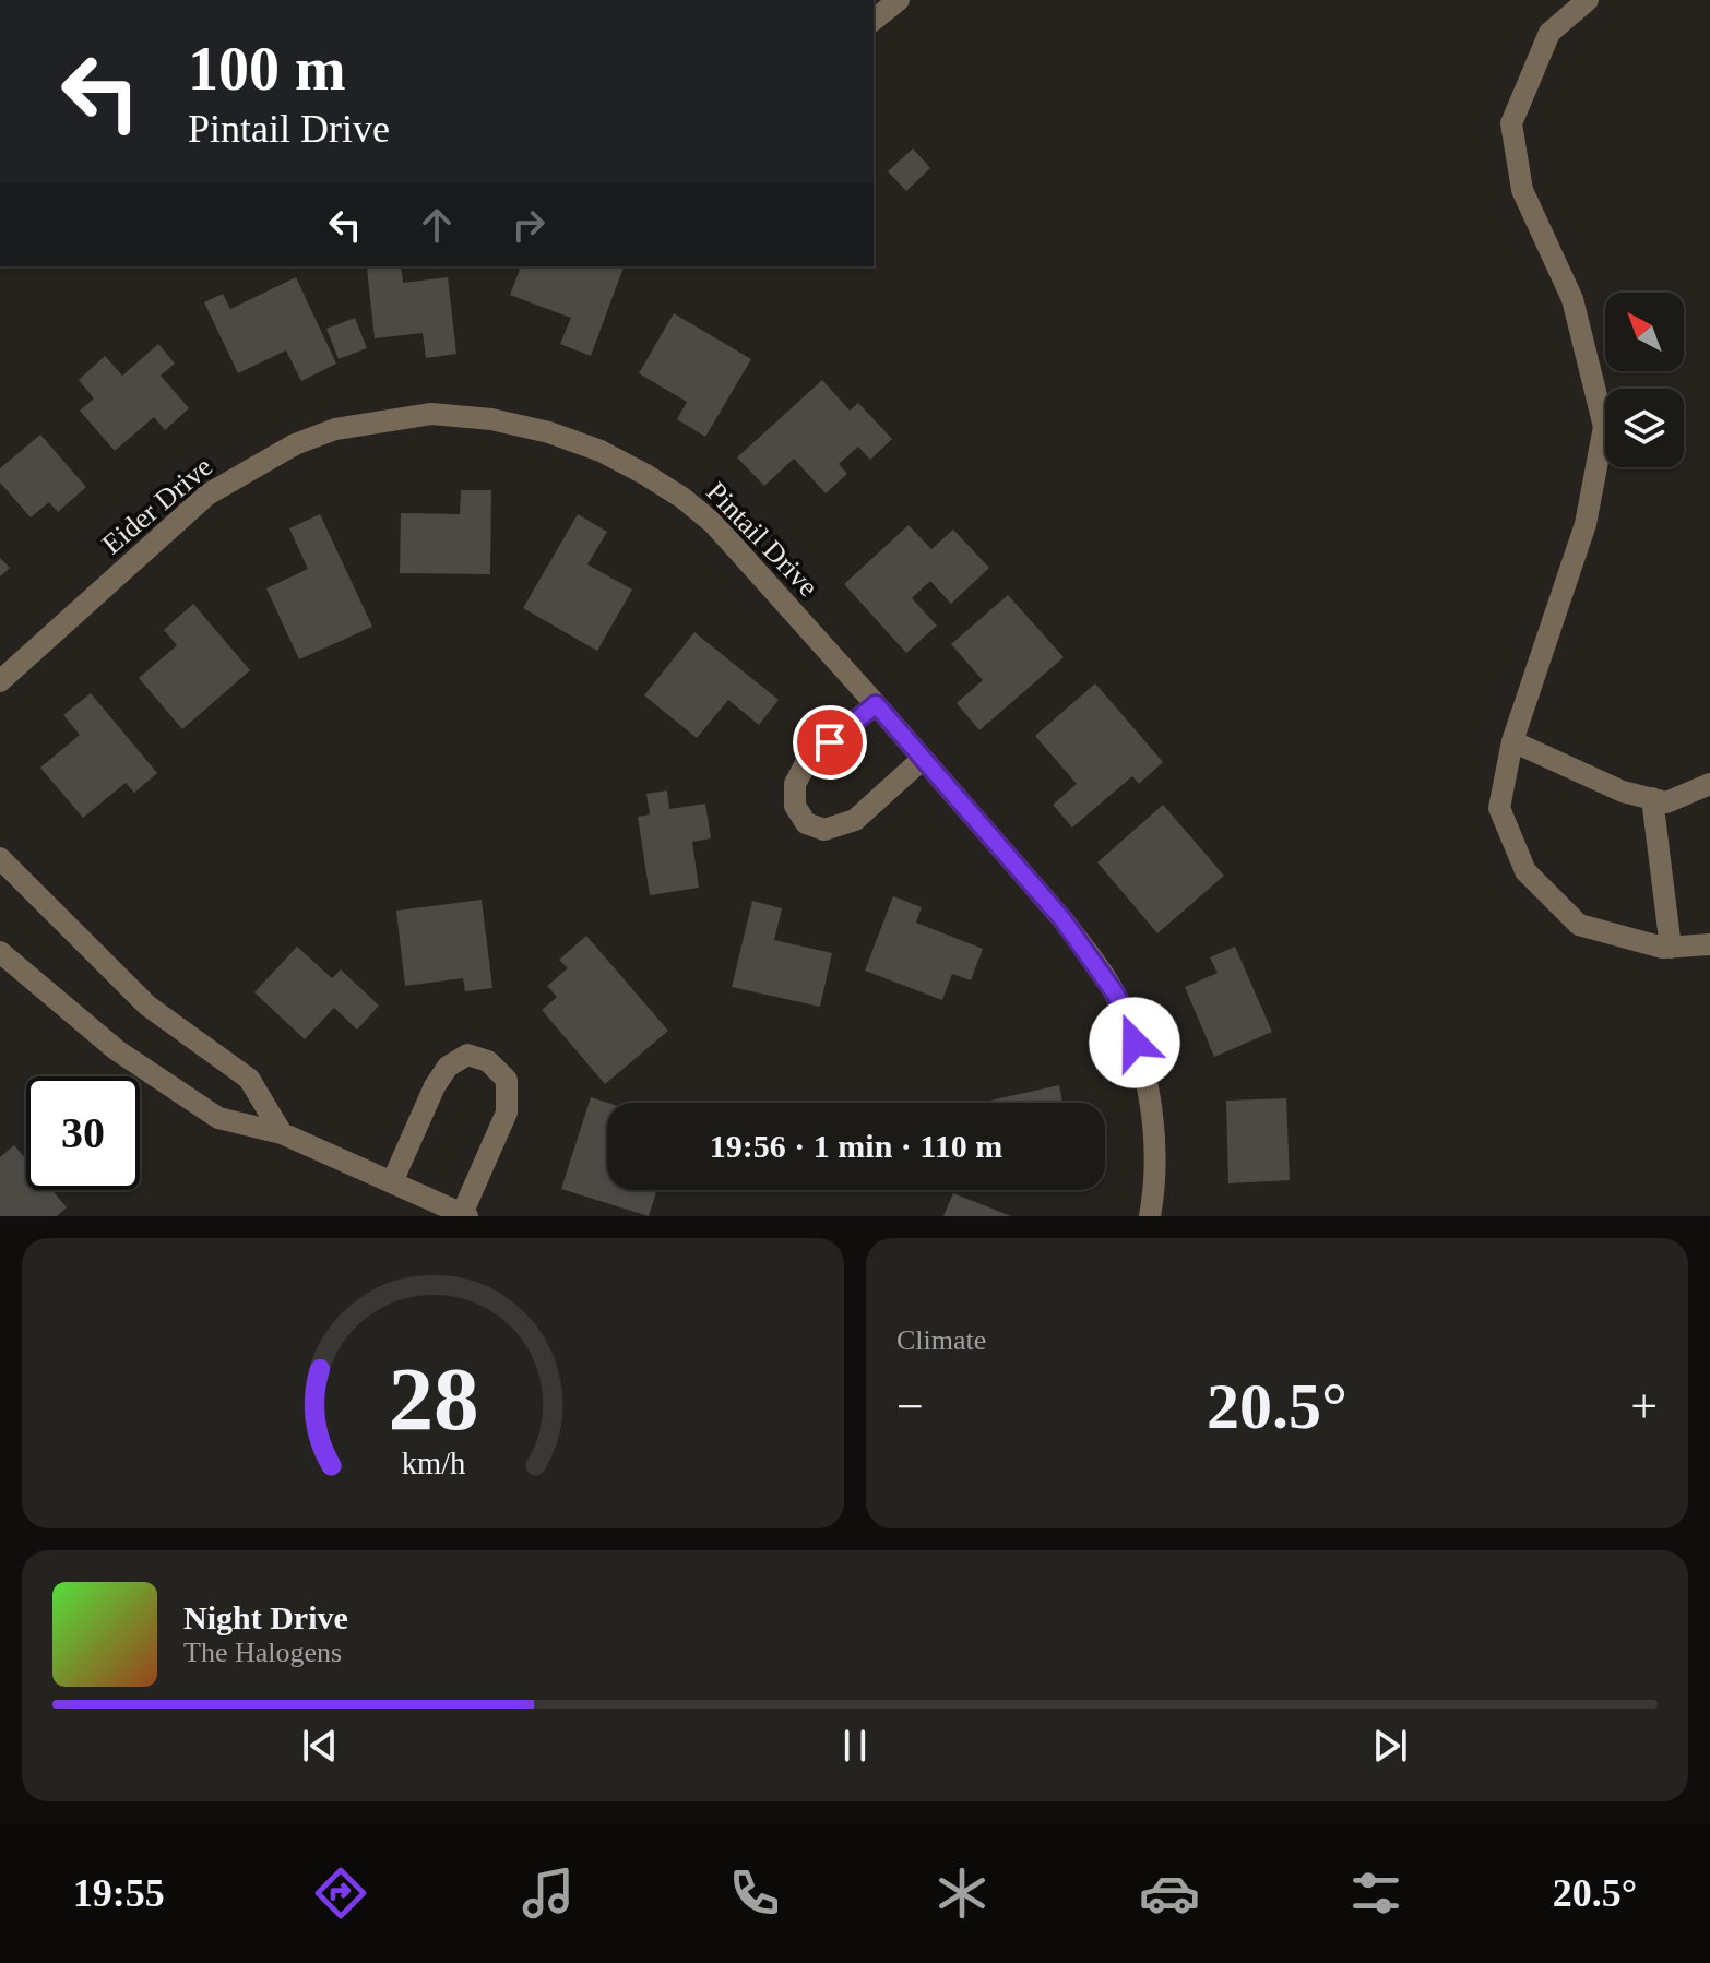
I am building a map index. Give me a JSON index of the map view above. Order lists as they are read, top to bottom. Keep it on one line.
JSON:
{"streets":{"street":["Eider Drive","Pintail Drive"]},"crossings":[["Eider Drive","Pintail Drive"]],"north":"top left","page":{"turn":["100 m","Pintail Drive"],"limit":"30","trip":"19:56 · 1 min · 110 m","tile":"Climate","heat":["−","20.5°","+"],"song":["Night Drive","The Halogens"],"tabs":["19:55","20.5°"],"gauge":["28","km/h"]}}
